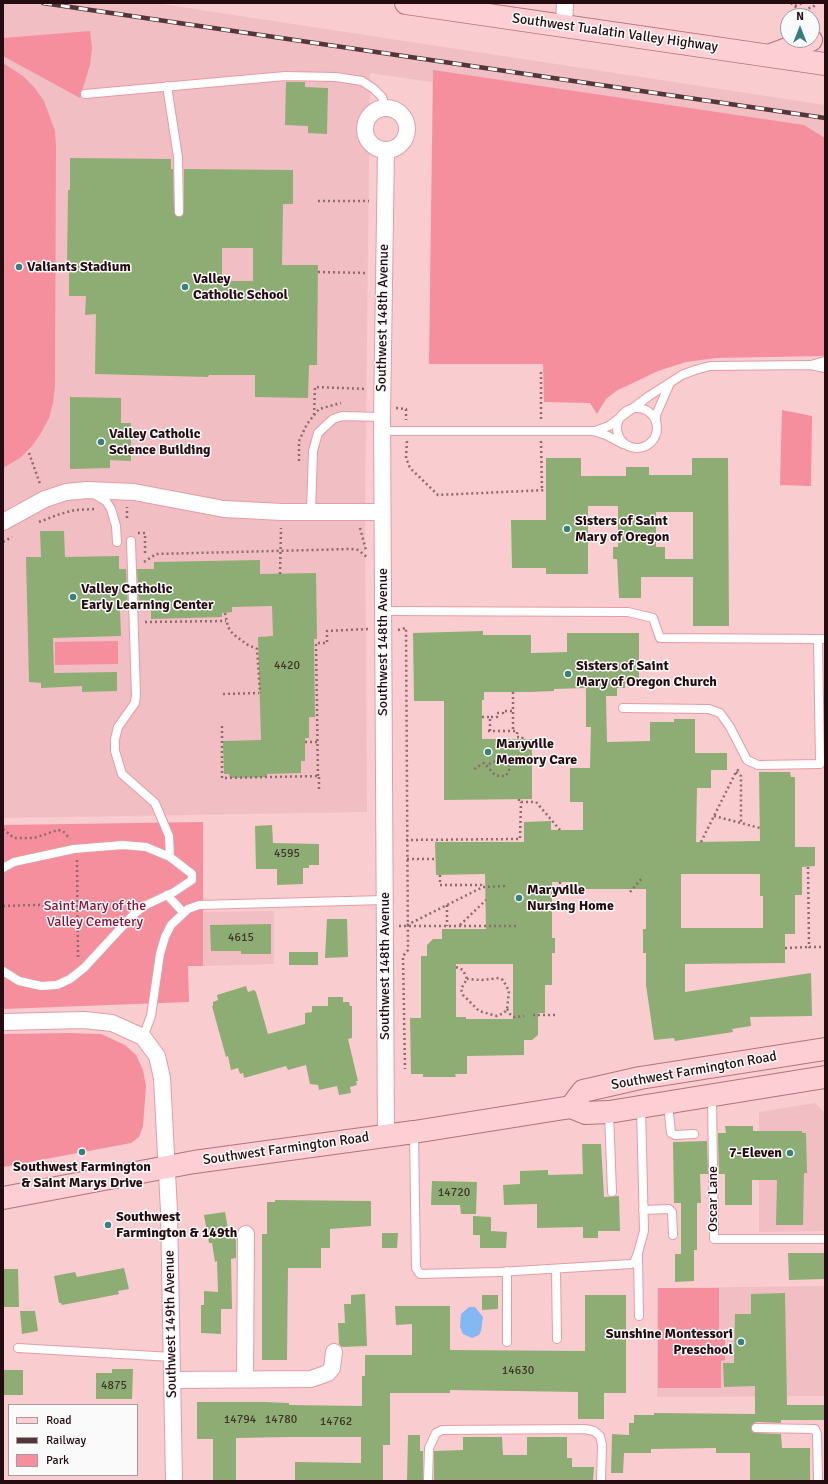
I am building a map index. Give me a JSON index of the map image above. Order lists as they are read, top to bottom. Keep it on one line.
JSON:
{"streets":{"main road":["Southwest Tualatin Valley Highway","Southwest Farmington Road"],"street":["Southwest 148th Avenue","Southwest 149th Avenue"],"lane":["Oscar Lane"]},"crossings":[["Southwest 148th Avenue","Southwest Farmington Road"],["Southwest Farmington Road","Oscar Lane"],["Southwest Farmington Road","Southwest 149th Avenue"]],"parks":["Saint Mary of the Valley Cemetery"],"places":["Valiants Stadium","Valley Catholic School","Valley Catholic Science Building","Sisters of Saint Mary of Oregon","Valley Catholic Early Learning Center","Sisters of Saint Mary of Oregon Church","Maryville Memory Care","Maryville Nursing Home","Southwest Farmington & Saint Marys Drive","7-Eleven","Southwest Farmington & 149th","Sunshine Montessori Preschool"],"house_numbers":["4420","4595","4615","14720","14630","4875","14794","14780","14762"],"legend":["Road","Railway","Park"],"north":"top"}
